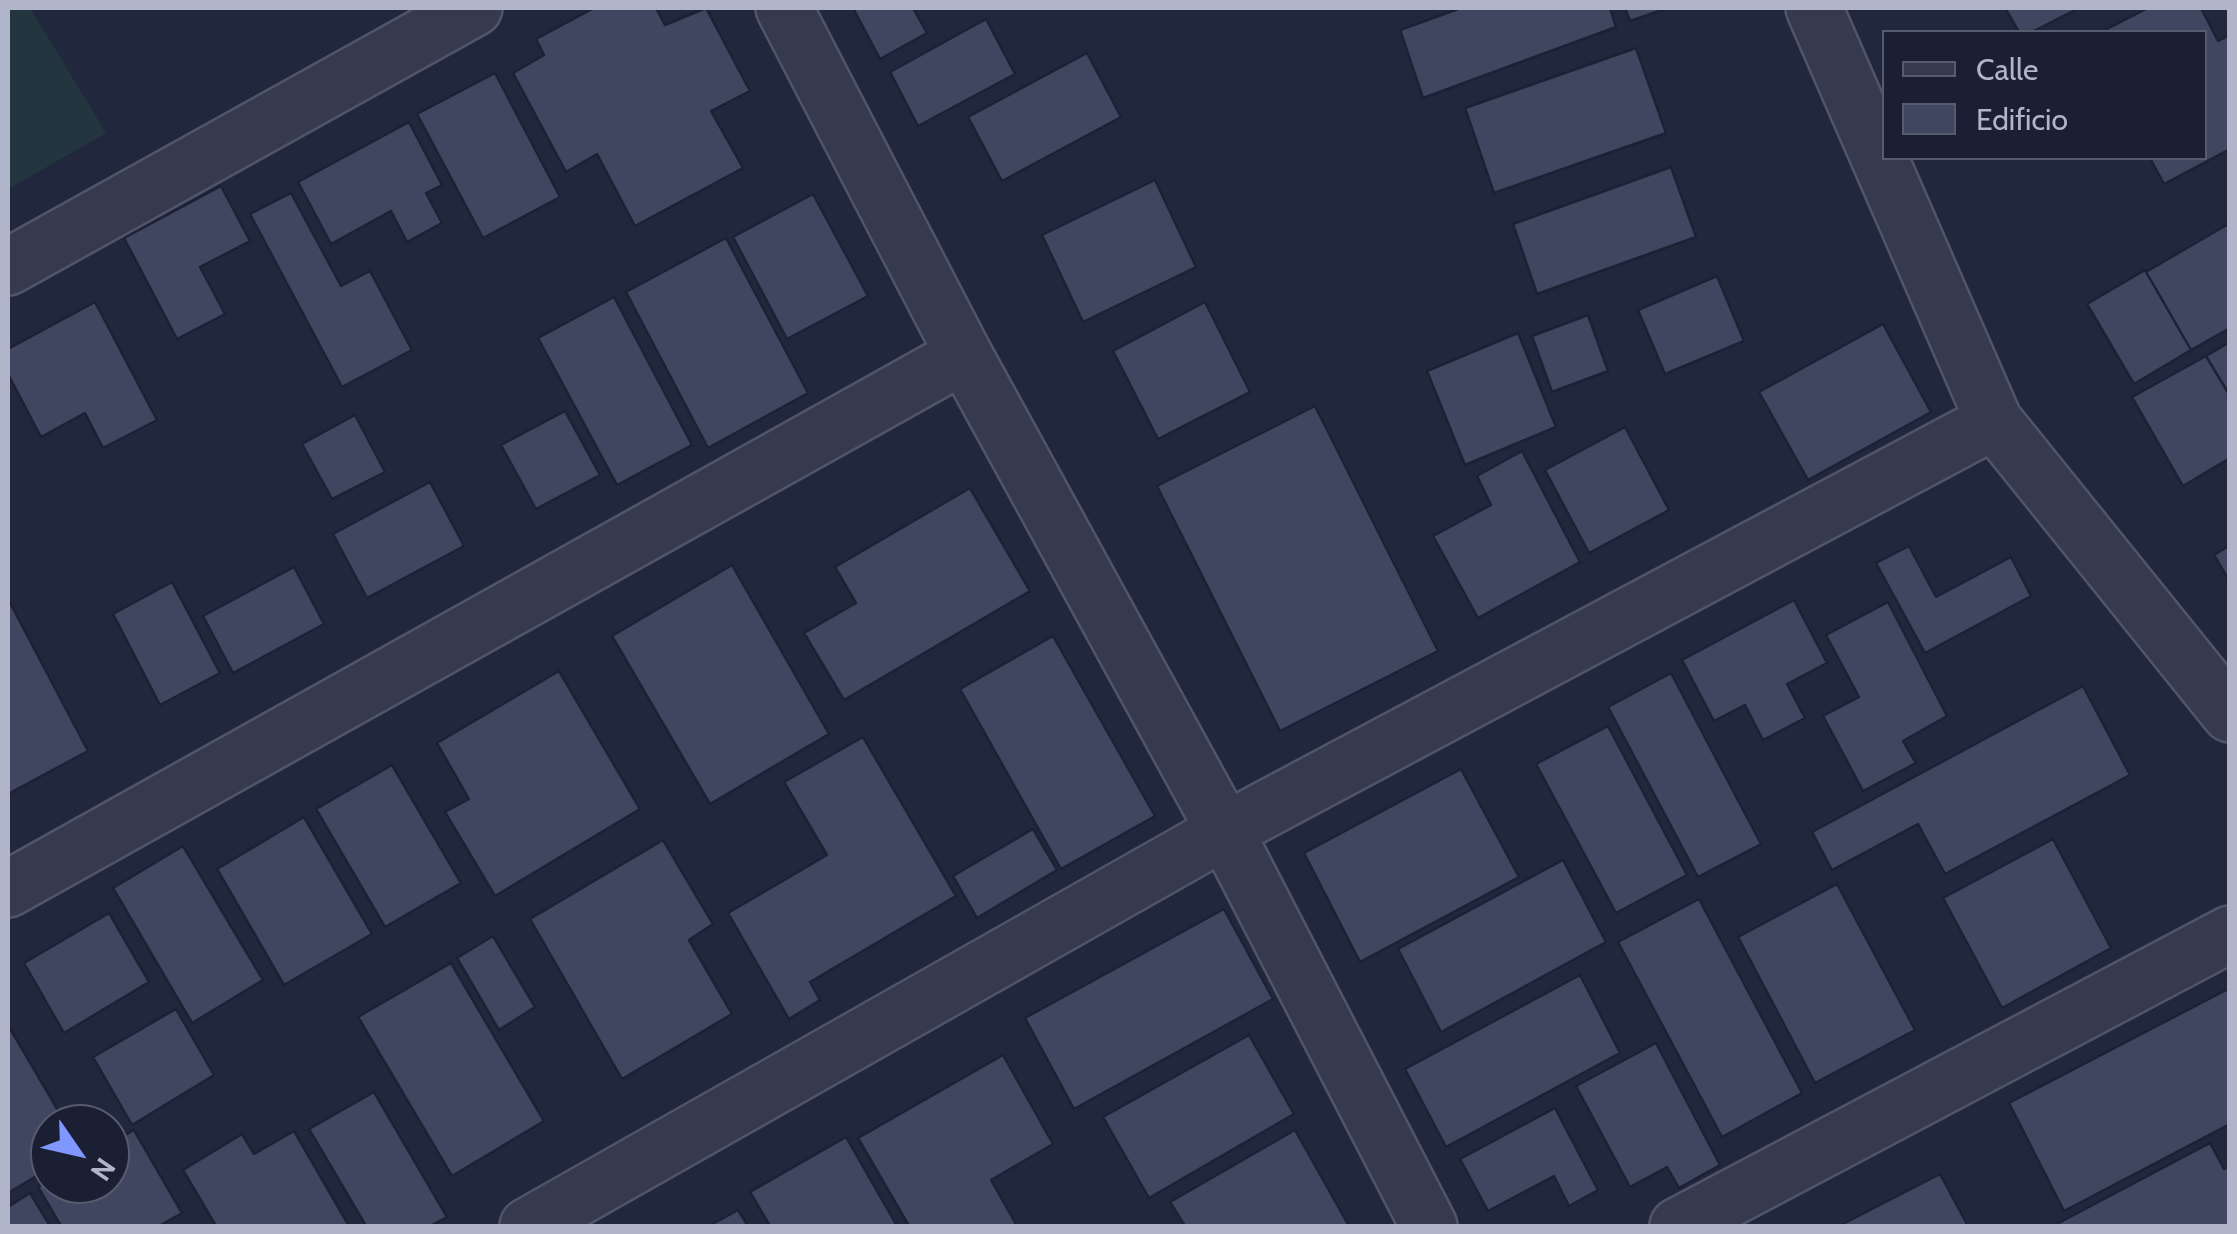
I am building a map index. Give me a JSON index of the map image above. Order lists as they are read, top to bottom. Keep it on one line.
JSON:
{"legend":["Calle","Edificio"],"north":"bottom right"}
